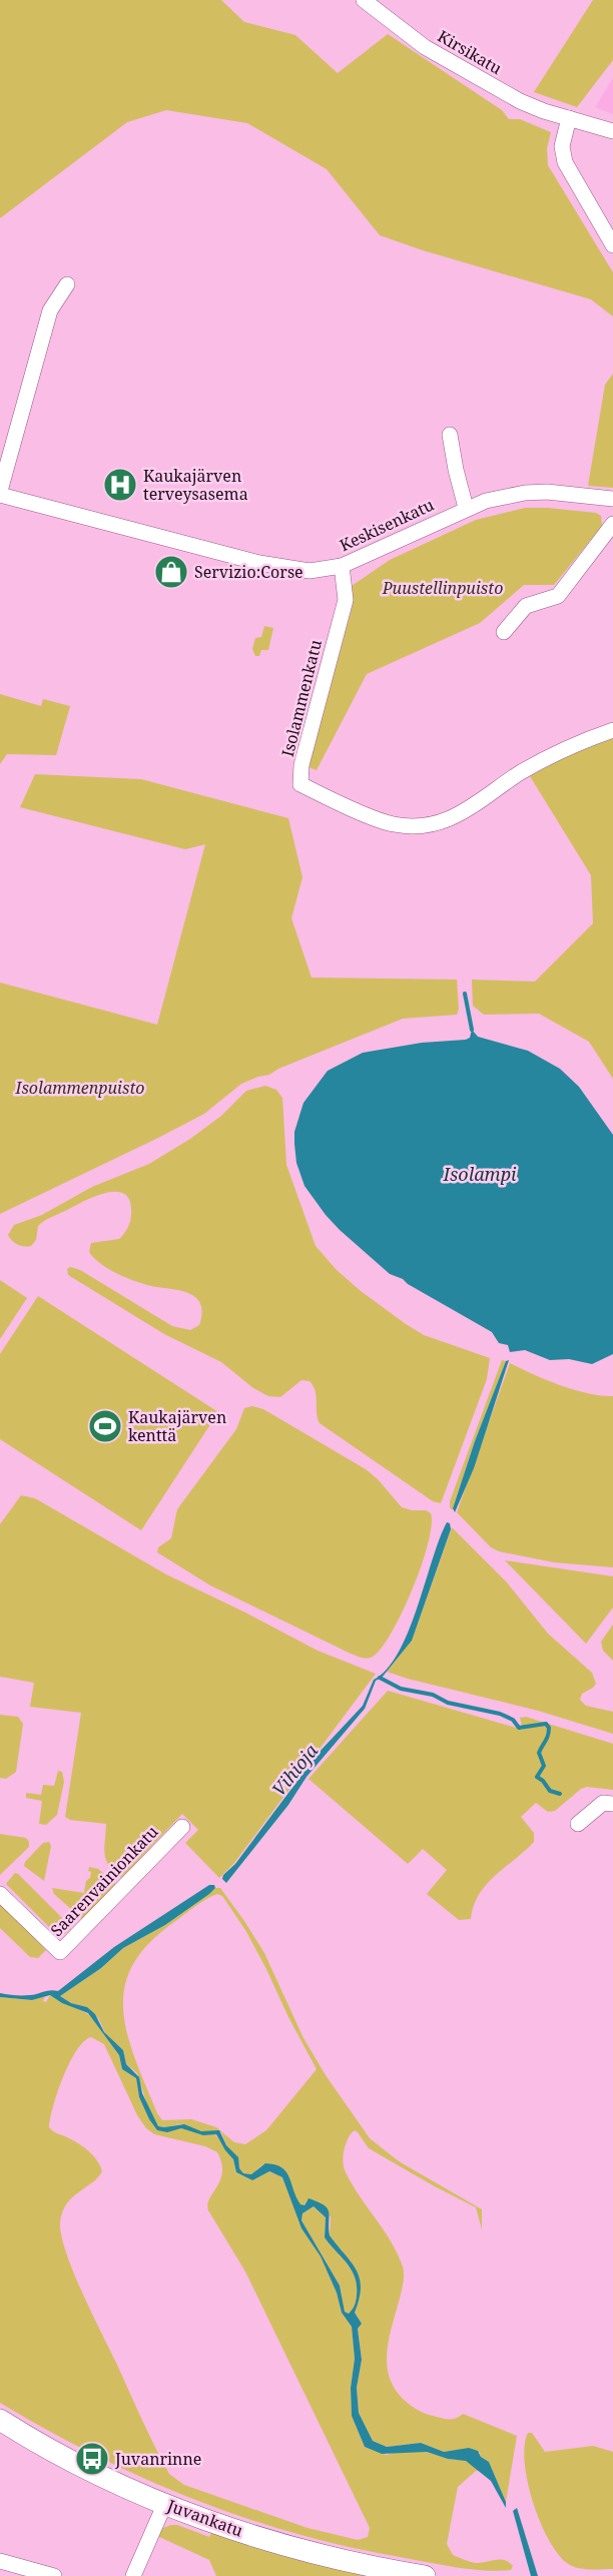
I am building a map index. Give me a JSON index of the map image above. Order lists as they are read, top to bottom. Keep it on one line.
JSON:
{"streets":{"main road":["Juvankatu"],"street":["Kirsikatu","Keskisenkatu","Isolammenkatu","Saarenvainionkatu"]},"crossings":[["Keskisenkatu","Isolammenkatu"]],"water":["Isolampi","Vihioja"],"parks":["Puustellinpuisto","Isolammenpuisto"],"places":{"hospital":["Kaukajärven terveysasema"],"shop":["Servizio:Corse"],"sports":["Kaukajärven kenttä"],"bus stop":["Juvanrinne"]}}
